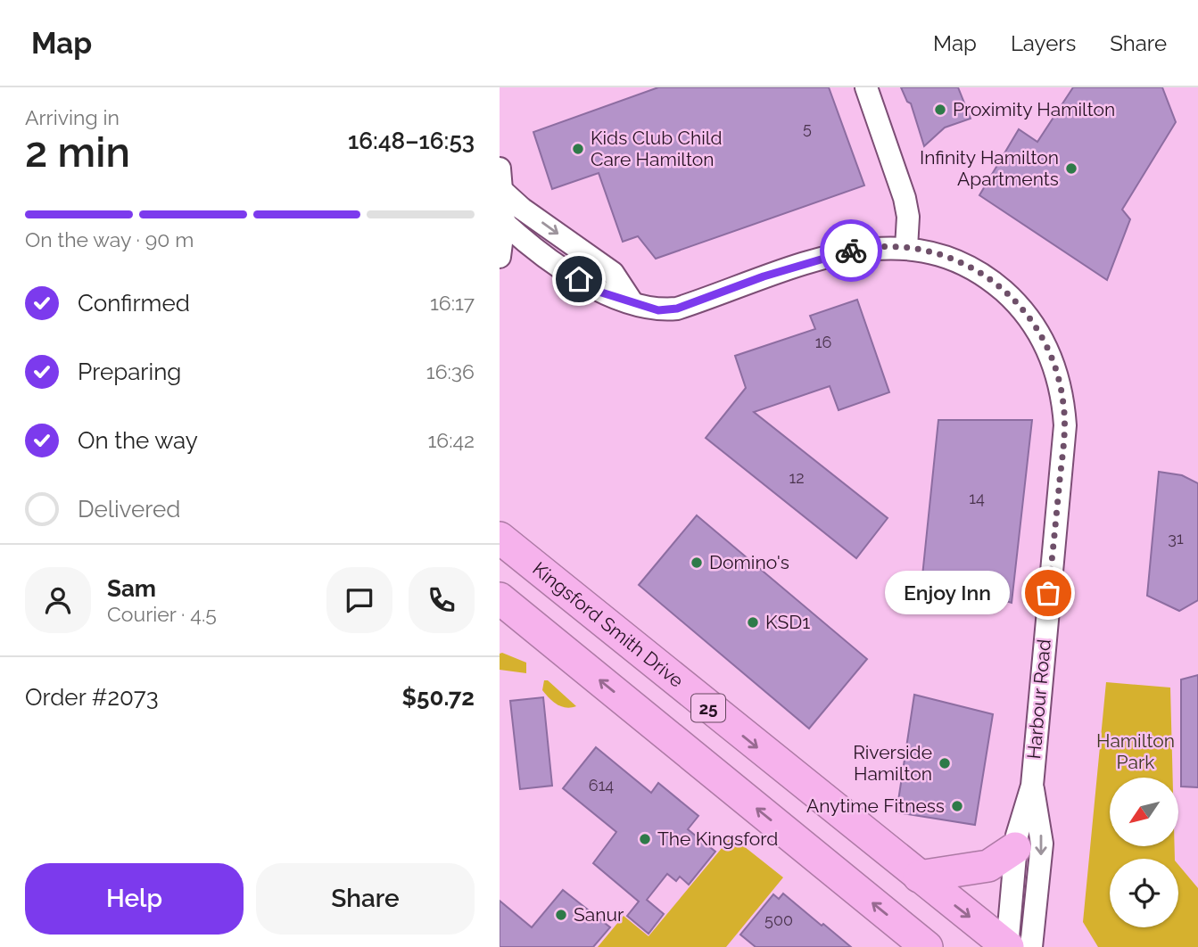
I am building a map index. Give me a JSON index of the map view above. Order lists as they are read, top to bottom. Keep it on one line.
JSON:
{"streets":{"highway":["Kingsford Smith Drive","25"],"street":["Harbour Road"]},"crossings":[["Kingsford Smith Drive","Harbour Road"]],"parks":["Hamilton Park"],"places":["Proximity Hamilton","Kids Club Child Care Hamilton","Infinity Hamilton Apartments","Domino's","Enjoy Inn","KSD1","Riverside Hamilton","Anytime Fitness","The Kingsford","Sanur"],"house_numbers":["5","16","12","14","31","614","500"],"north":"bottom left","page":{"header":"Map","nav":["Map","Layers","Share"],"heading":["2 min","Arriving in","16:48–16:53"],"panel":["Sam","Courier · 4.5","Order #2073","$50.72"],"bar":"On the way · 90 m","list":[["Confirmed","16:17"],["Preparing","16:36"],["On the way","16:42"],"Delivered"],"bubble":"Enjoy Inn","buttons":["Help","Share"]}}
